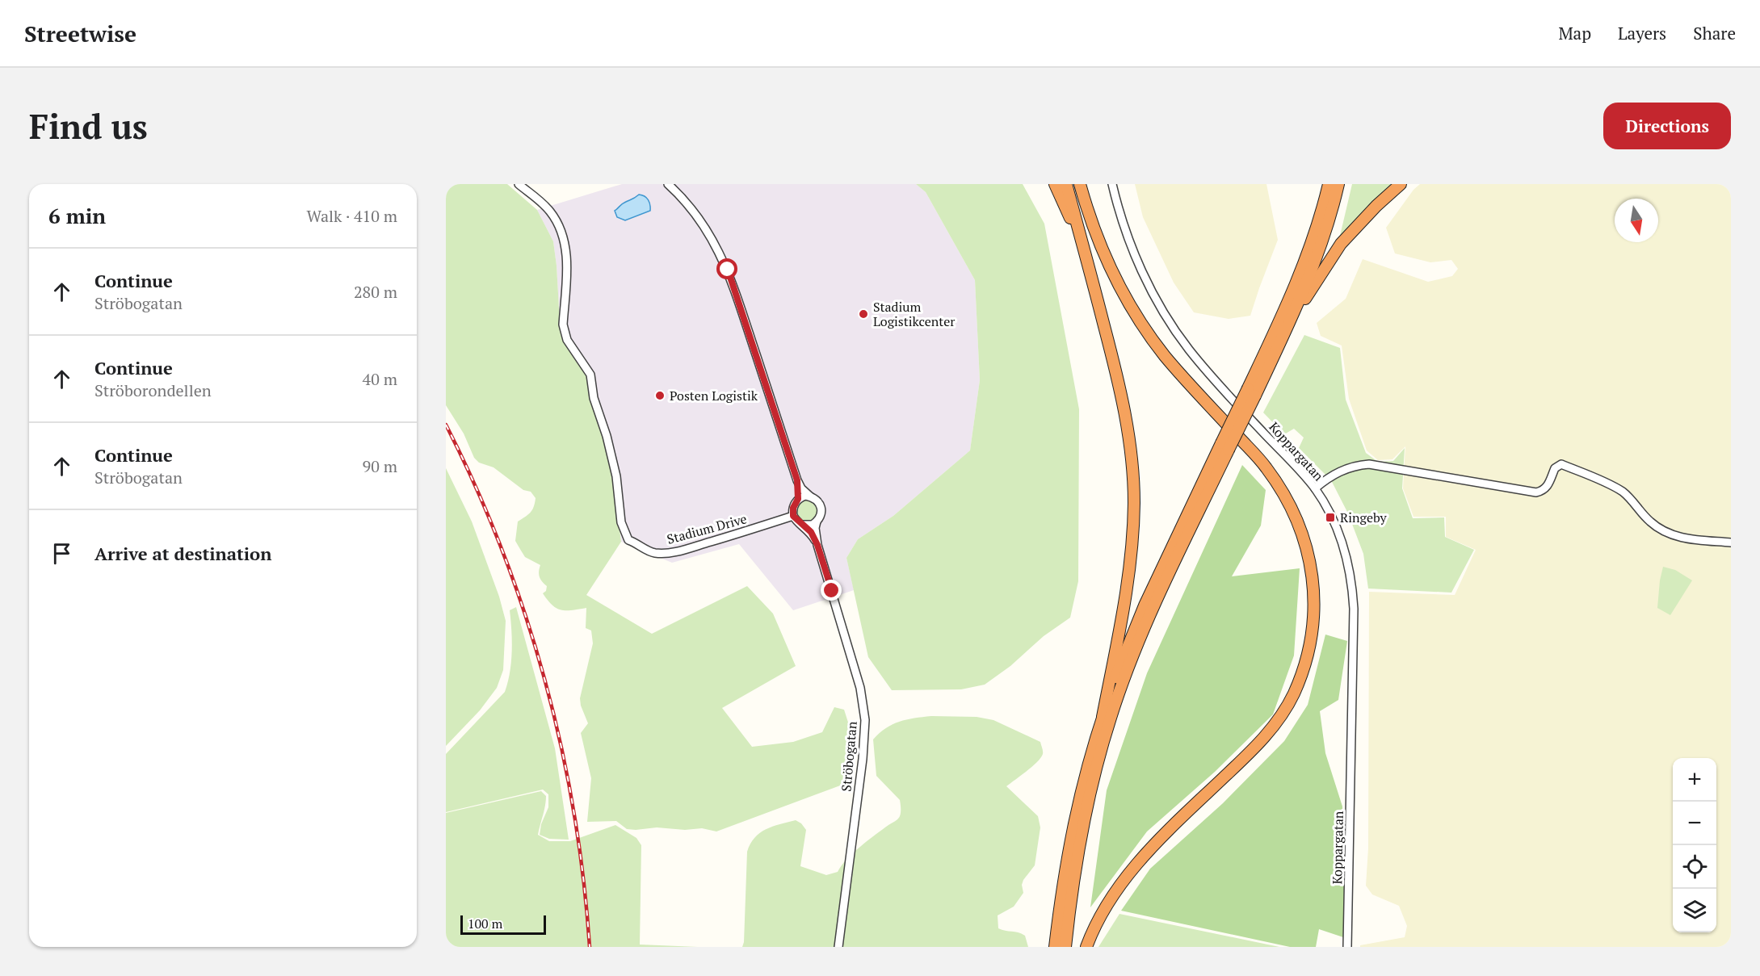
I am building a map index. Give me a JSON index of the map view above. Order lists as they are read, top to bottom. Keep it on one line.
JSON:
{"streets":{"street":["Koppargatan","Stadium Drive","Ströbogatan"]},"crossings":[["Stadium Drive","Ströbogatan"]],"places":{"other":["Stadium Logistikcenter","Posten Logistik"],"transit":["Ringeby"]},"scale_bar":"100 m","north":"bottom","page":{"header":"Streetwise","nav":["Map","Layers","Share"],"buttons":"Directions","title":"Find us","heading":["6 min","Walk · 410 m"],"list":[["Continue","Ströbogatan","280 m"],["Continue","Ströborondellen","40 m"],["Continue","Ströbogatan","90 m"],"Arrive at destination"],"map_buttons":["+","−"],"scale":"100 m"}}
